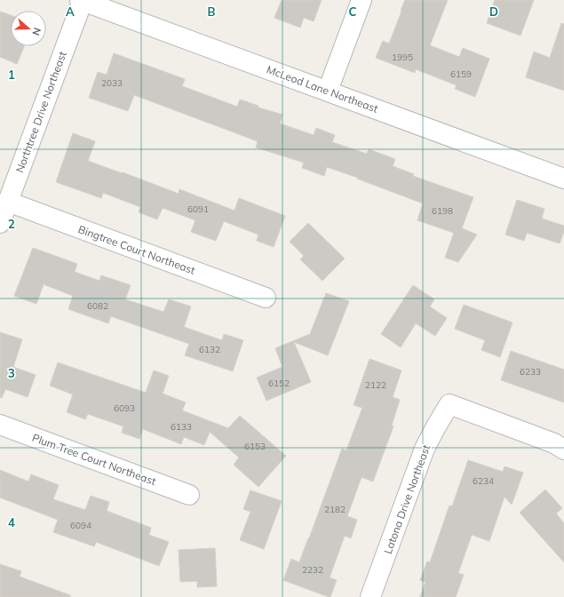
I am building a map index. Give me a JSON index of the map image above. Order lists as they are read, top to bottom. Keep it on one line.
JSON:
{"streets":{"street":["McLeod Lane Northeast","Northtree Drive Northeast","Bingtree Court Northeast","Plum Tree Court Northeast","Latona Drive Northeast"]},"crossings":[["McLeod Lane Northeast","Northtree Drive Northeast"],["Northtree Drive Northeast","Bingtree Court Northeast"]],"house_numbers":["1995","6159","2033","6091","6198","6082","6132","6233","6152","2122","6093","6133","6153","6234","2182","6094","2232"],"north":"right","grid":{"columns":["A","B","C","D"],"rows":["1","2","3","4"]}}
